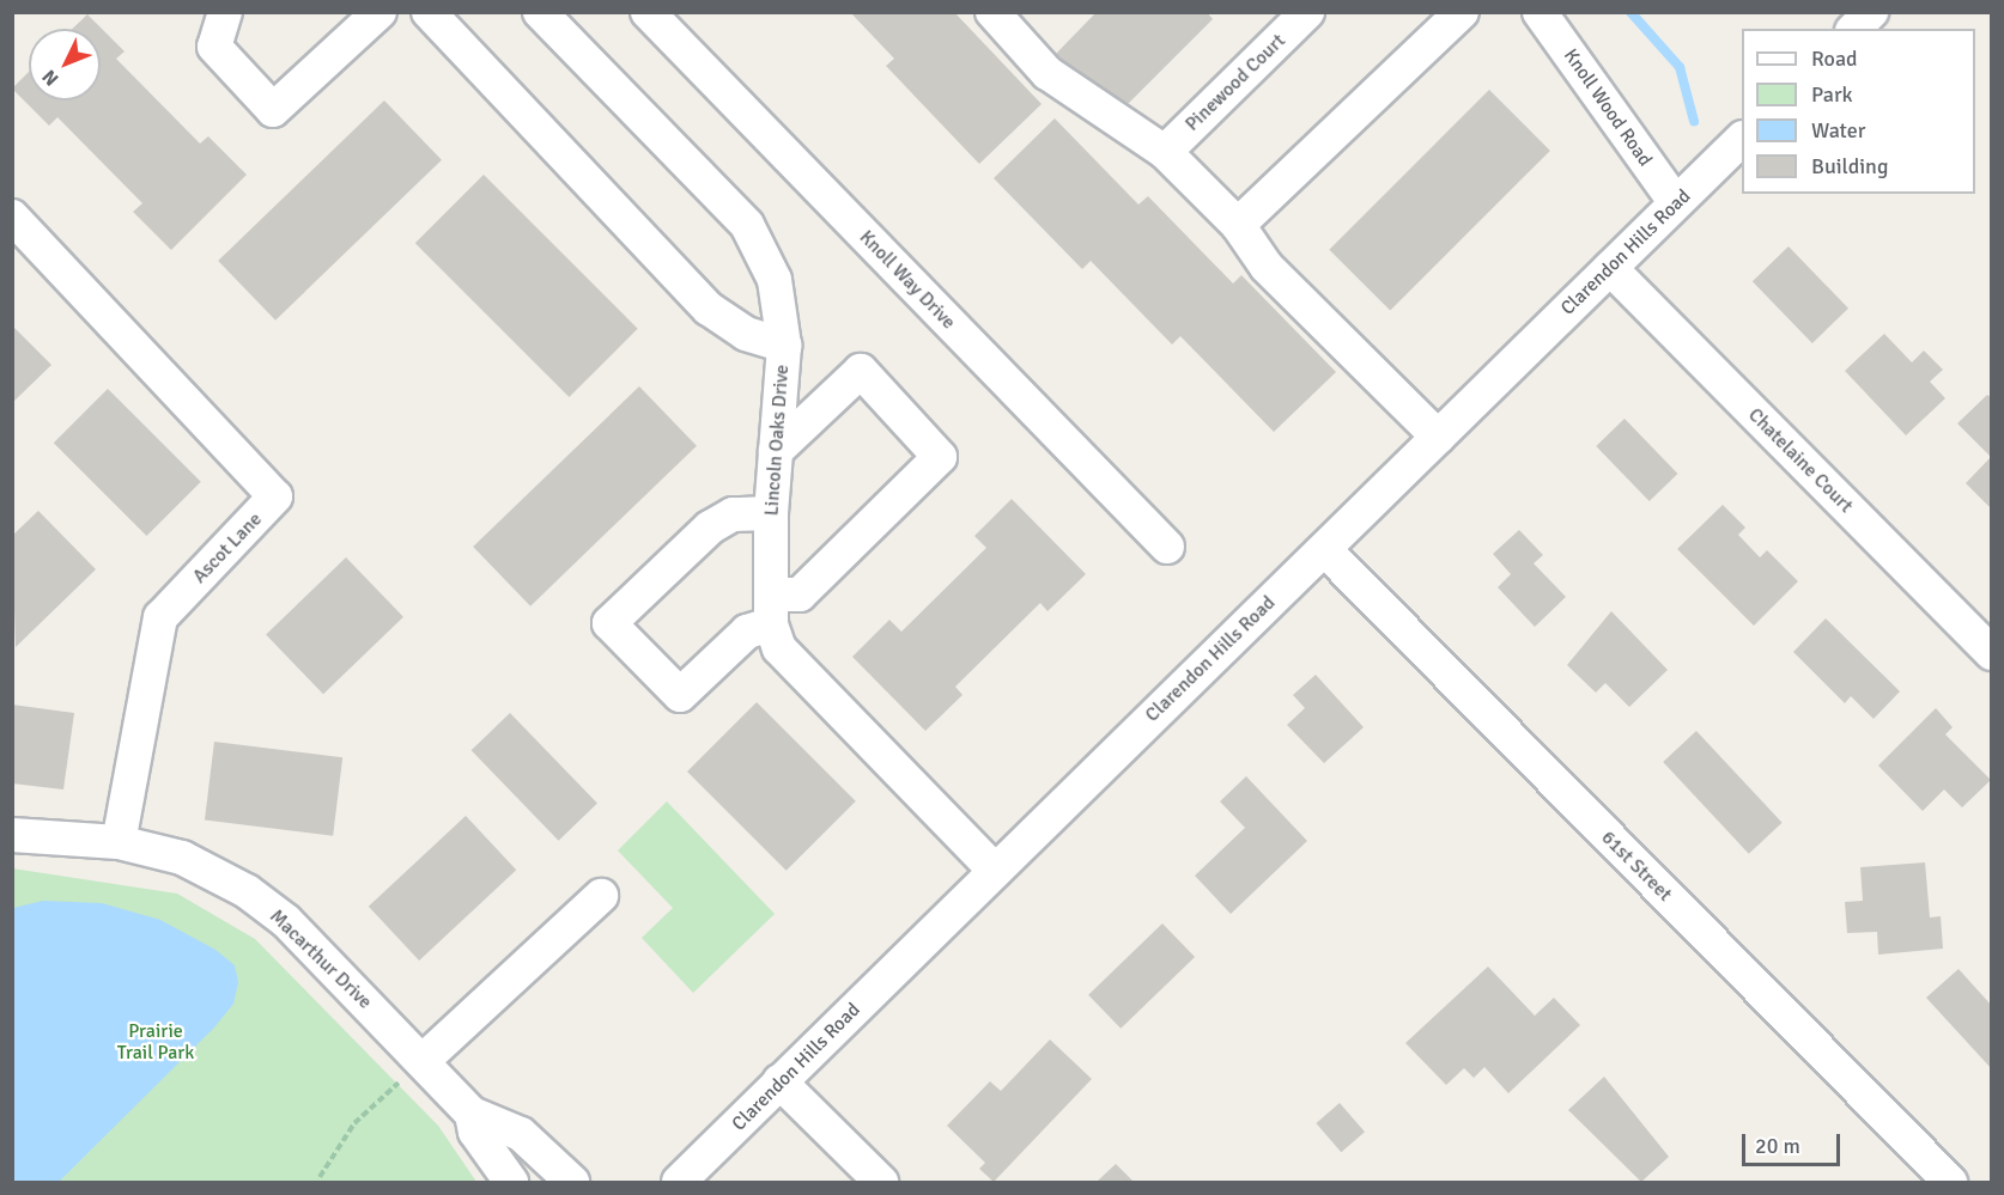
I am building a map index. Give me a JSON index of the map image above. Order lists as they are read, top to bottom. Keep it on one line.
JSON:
{"streets":{"street":["Pinewood Court","Knoll Wood Road","Clarendon Hills Road","Knoll Way Drive","Lincoln Oaks Drive","Chatelaine Court","Ascot Lane","61st Street","Macarthur Drive"]},"crossings":[["Knoll Wood Road","Clarendon Hills Road"],["Clarendon Hills Road","Lincoln Oaks Drive"],["Clarendon Hills Road","Chatelaine Court"],["Clarendon Hills Road","61st Street"],["Ascot Lane","Macarthur Drive"]],"parks":["Prairie Trail Park"],"legend":["Road","Park","Water","Building"],"scale_bar":"20 m","north":"bottom left"}
